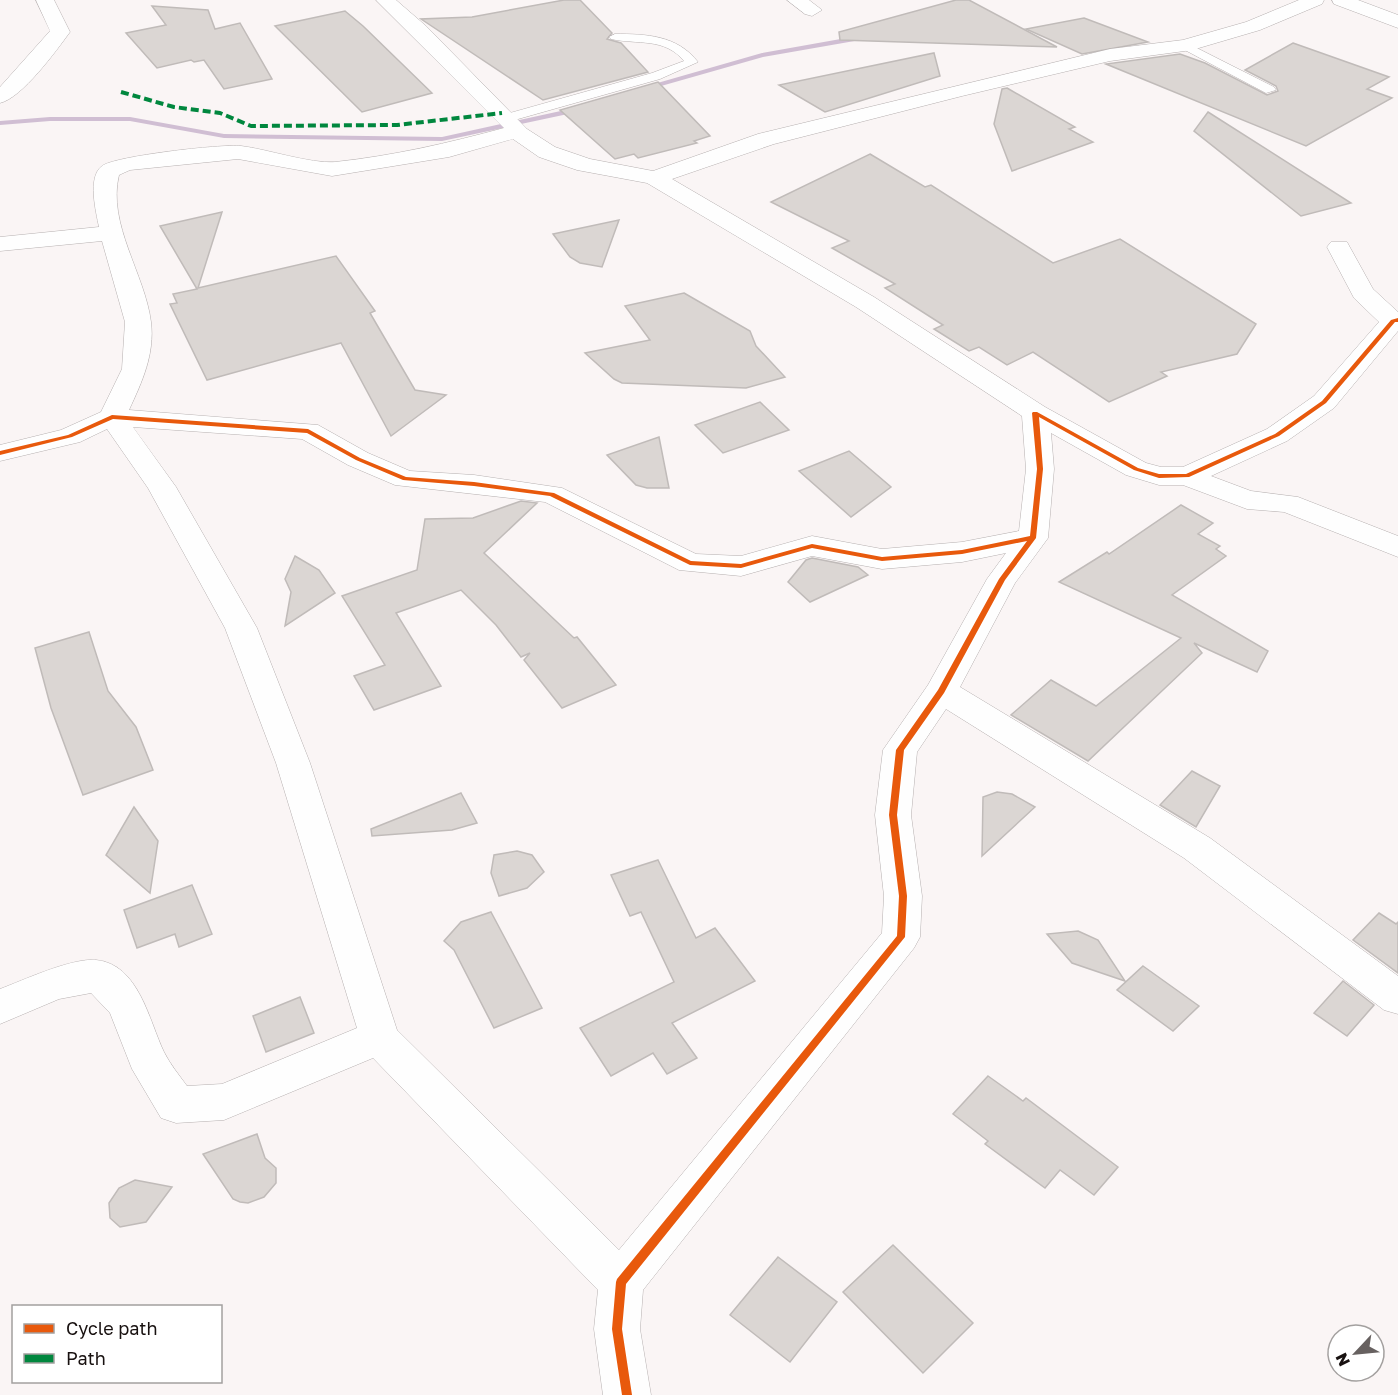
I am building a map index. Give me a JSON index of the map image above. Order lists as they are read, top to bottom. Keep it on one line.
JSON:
{"legend":["Cycle path","Path"],"north":"bottom left"}
